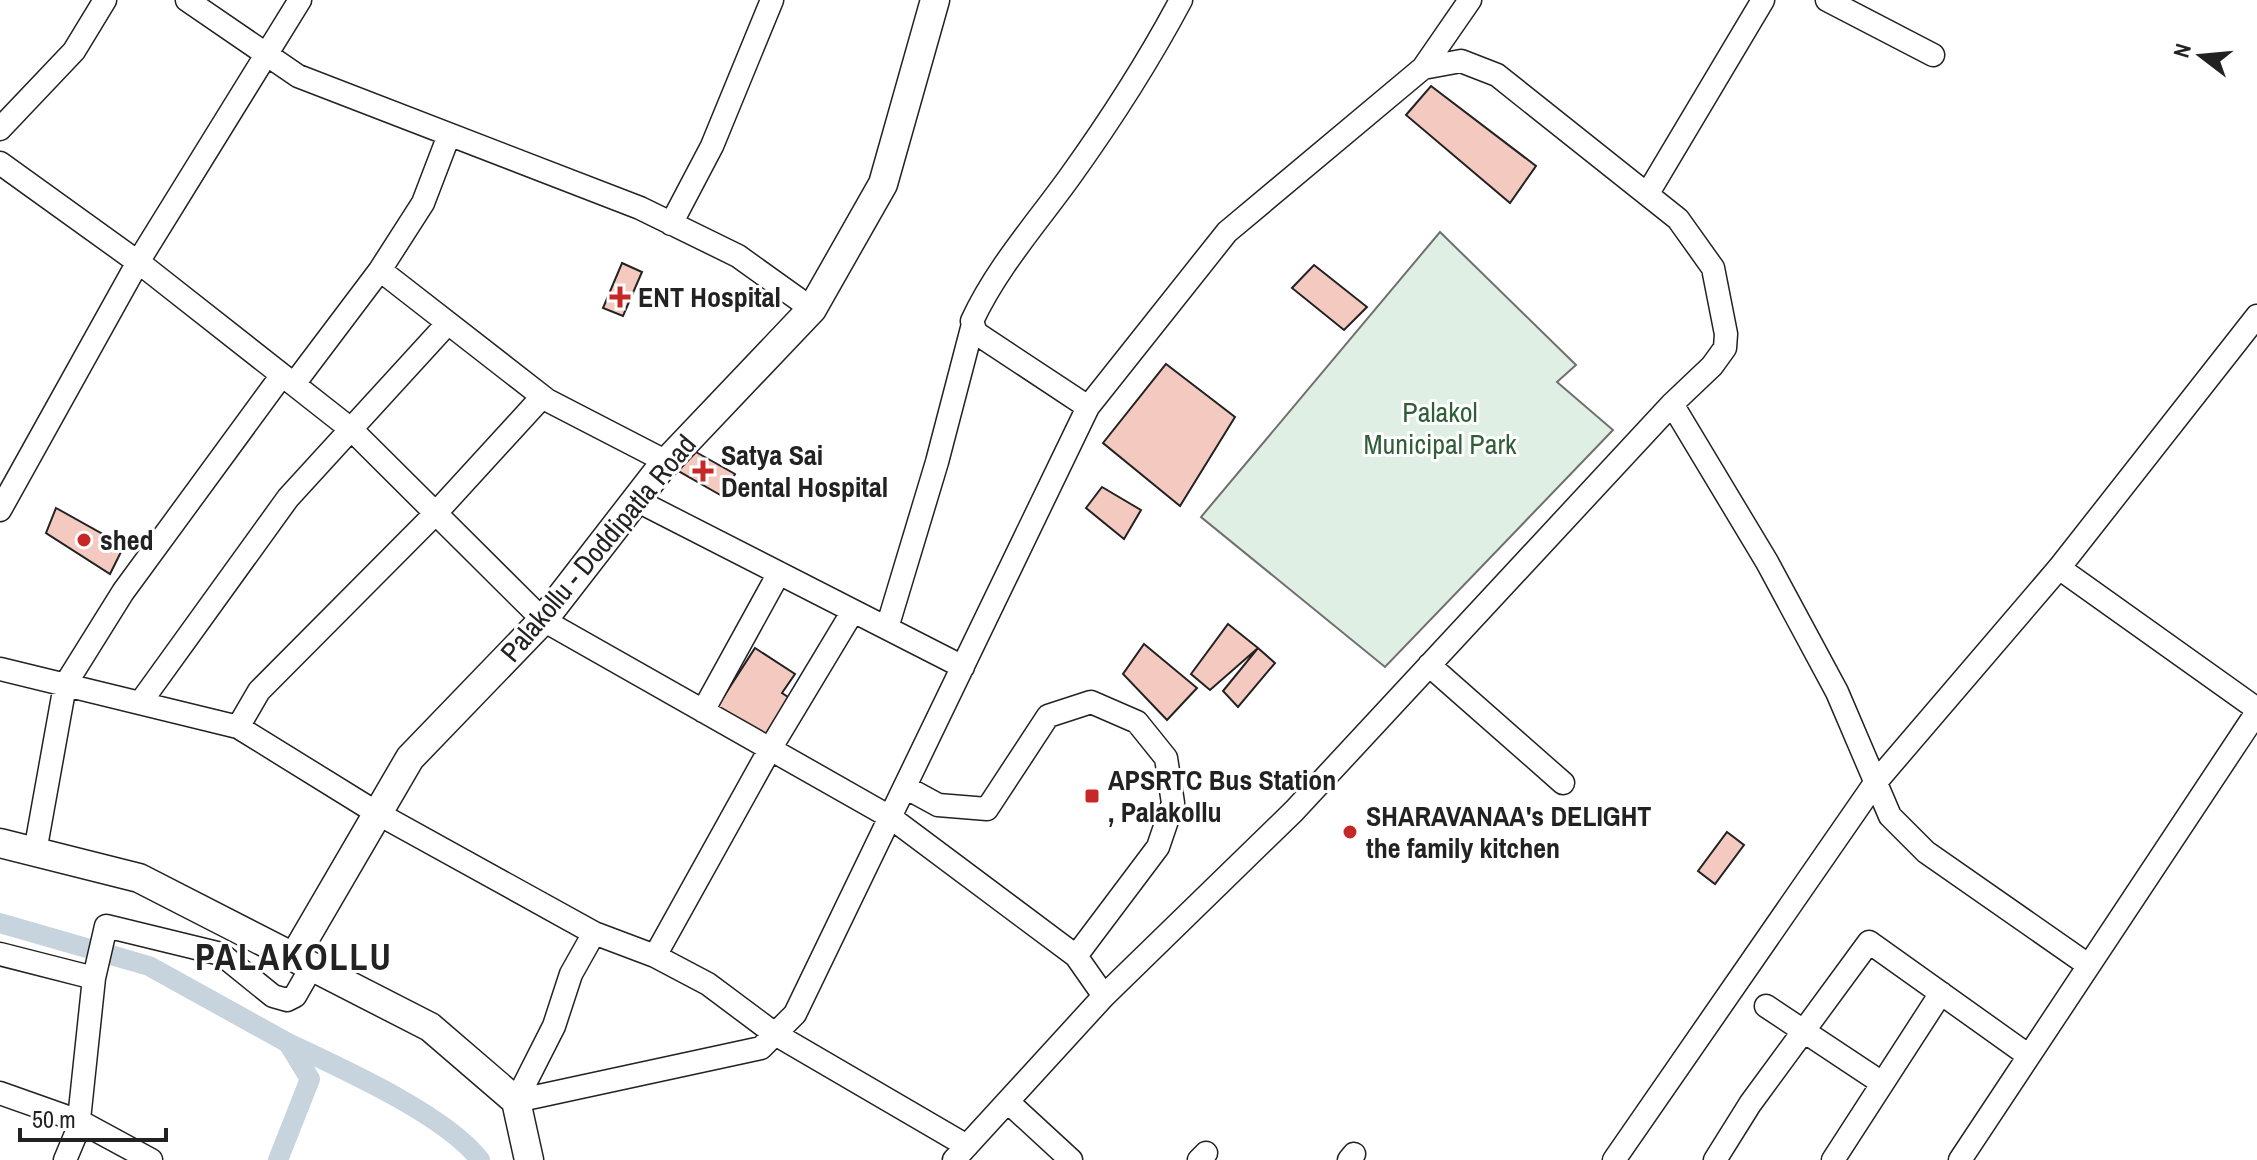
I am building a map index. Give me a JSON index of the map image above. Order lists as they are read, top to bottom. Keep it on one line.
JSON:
{"streets":{"main road":["Palakollu - Doddipatla Road"]},"districts":["PALAKOLLU"],"parks":["Palakol Municipal Park"],"places":{"health":["ENT Hospital","Satya Sai Dental Hospital"],"other":["shed","SHARAVANAA's DELIGHT the family kitchen"],"transit":["APSRTC Bus Station , Palakollu"]},"scale_bar":"50 m","north":"left"}
